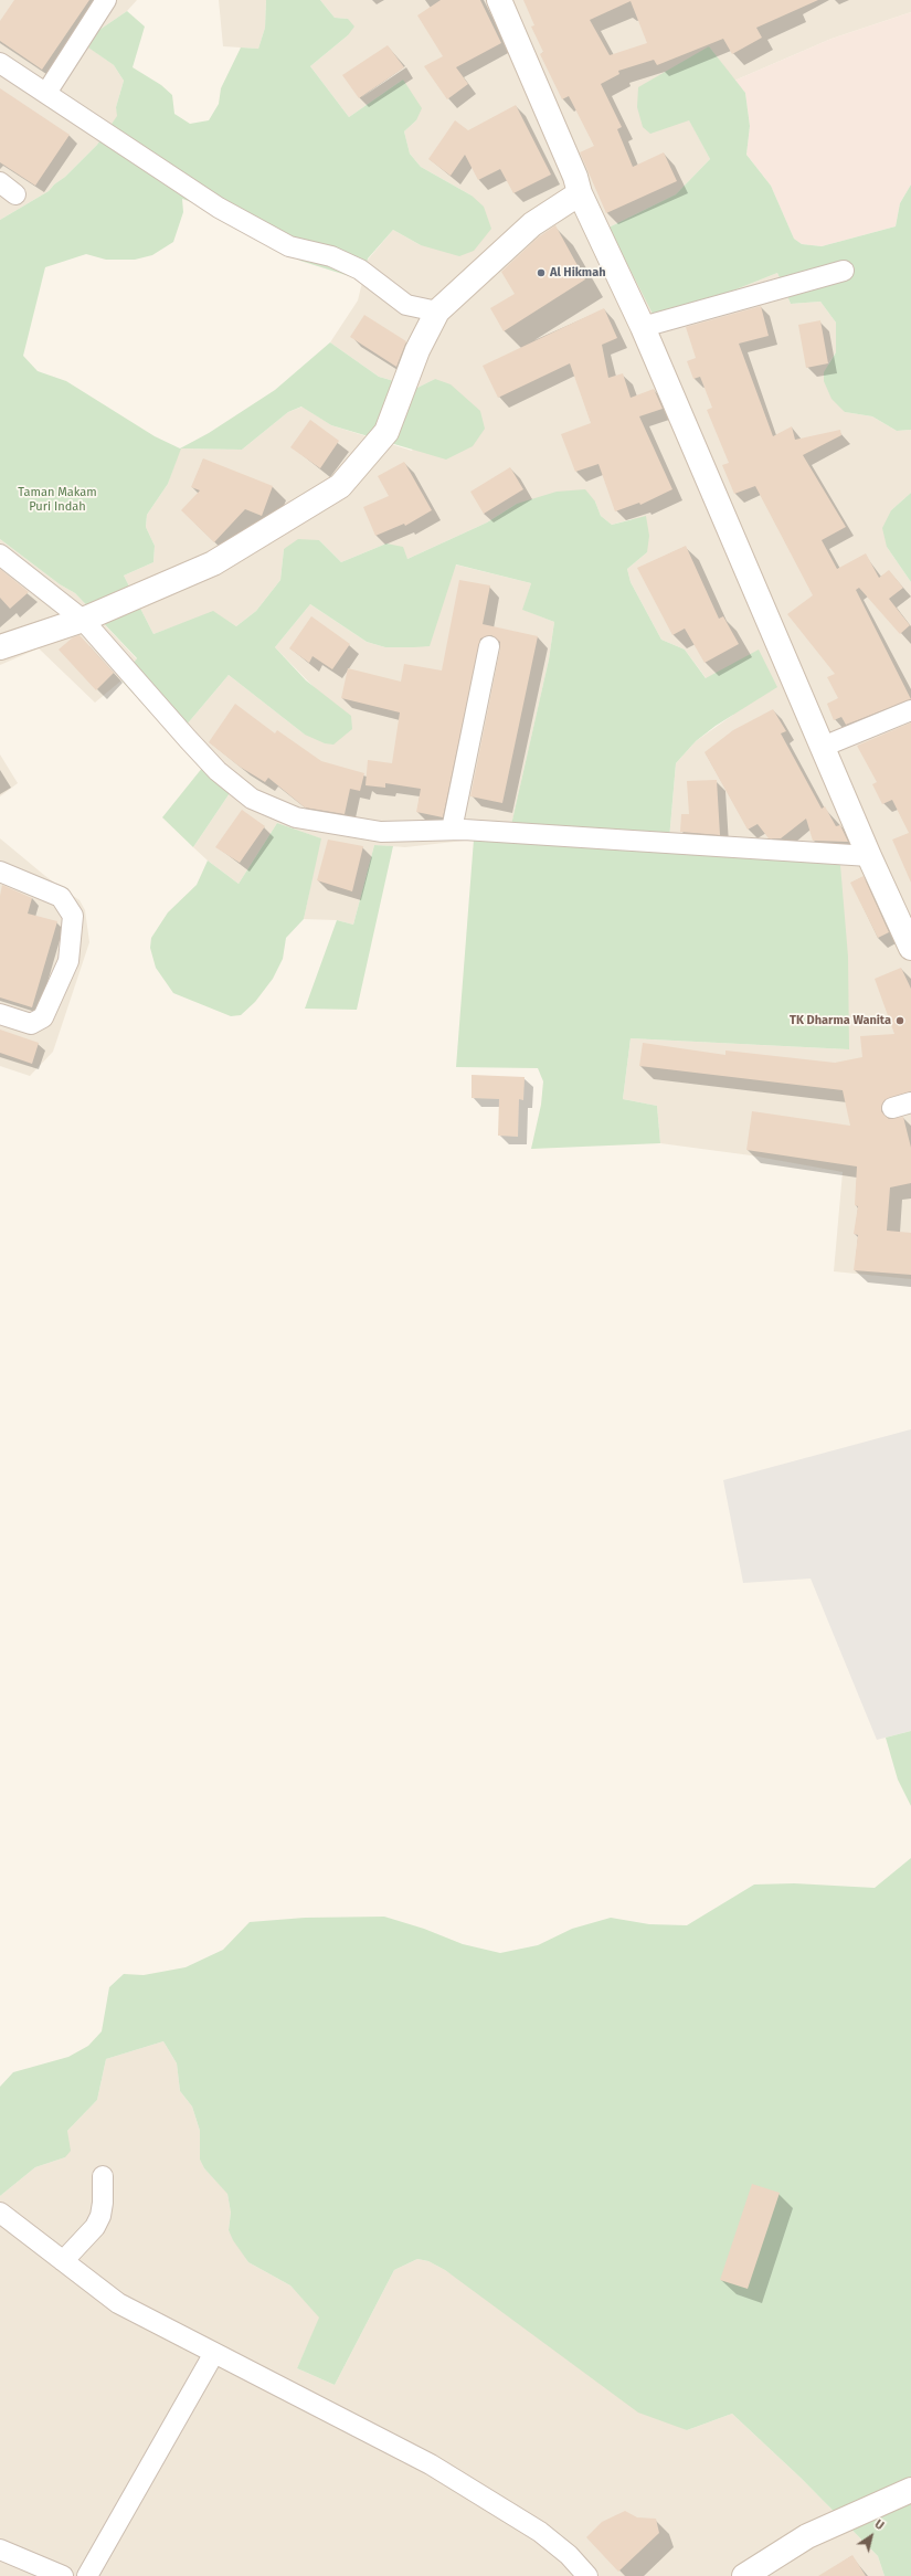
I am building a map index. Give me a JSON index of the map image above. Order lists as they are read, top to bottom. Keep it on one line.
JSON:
{"parks":["Taman Makam Puri Indah"],"places":["Al Hikmah","TK Dharma Wanita"],"north":"top right"}
